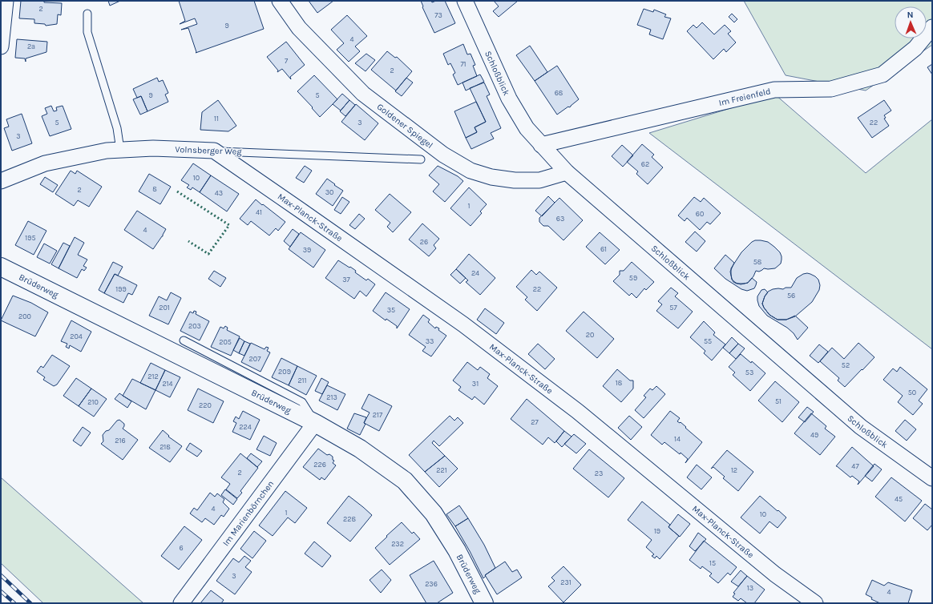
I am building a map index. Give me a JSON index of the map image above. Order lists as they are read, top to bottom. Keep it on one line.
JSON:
{"streets":{"street":["Schloßblick","Im Freienfeld","Goldener Spiegel","Volnsberger Weg","Max-Planck-Straße","Brüderweg","Im Marienbörnchen"]},"crossings":[["Schloßblick","Im Freienfeld"],["Schloßblick","Goldener Spiegel"],["Volnsberger Weg","Max-Planck-Straße"],["Brüderweg","Im Marienbörnchen"]],"house_numbers":["2","73","9","4","2a","7","71","2","68","9","5","11","5","3","22","3","62","10","8","2","30","43","1","41","60","63","4","195","26","61","39","58","24","59","37","199","22","56","201","57","35","200","203","20","204","33","55","205","207","52","209","53","212","211","18","214","31","50","213","51","210","220","217","27","224","49","14","216","218","226","47","221","12","2","23","45","4","1","10","228","19","232","6","15","3","231","236","13","4"],"north":"top"}
